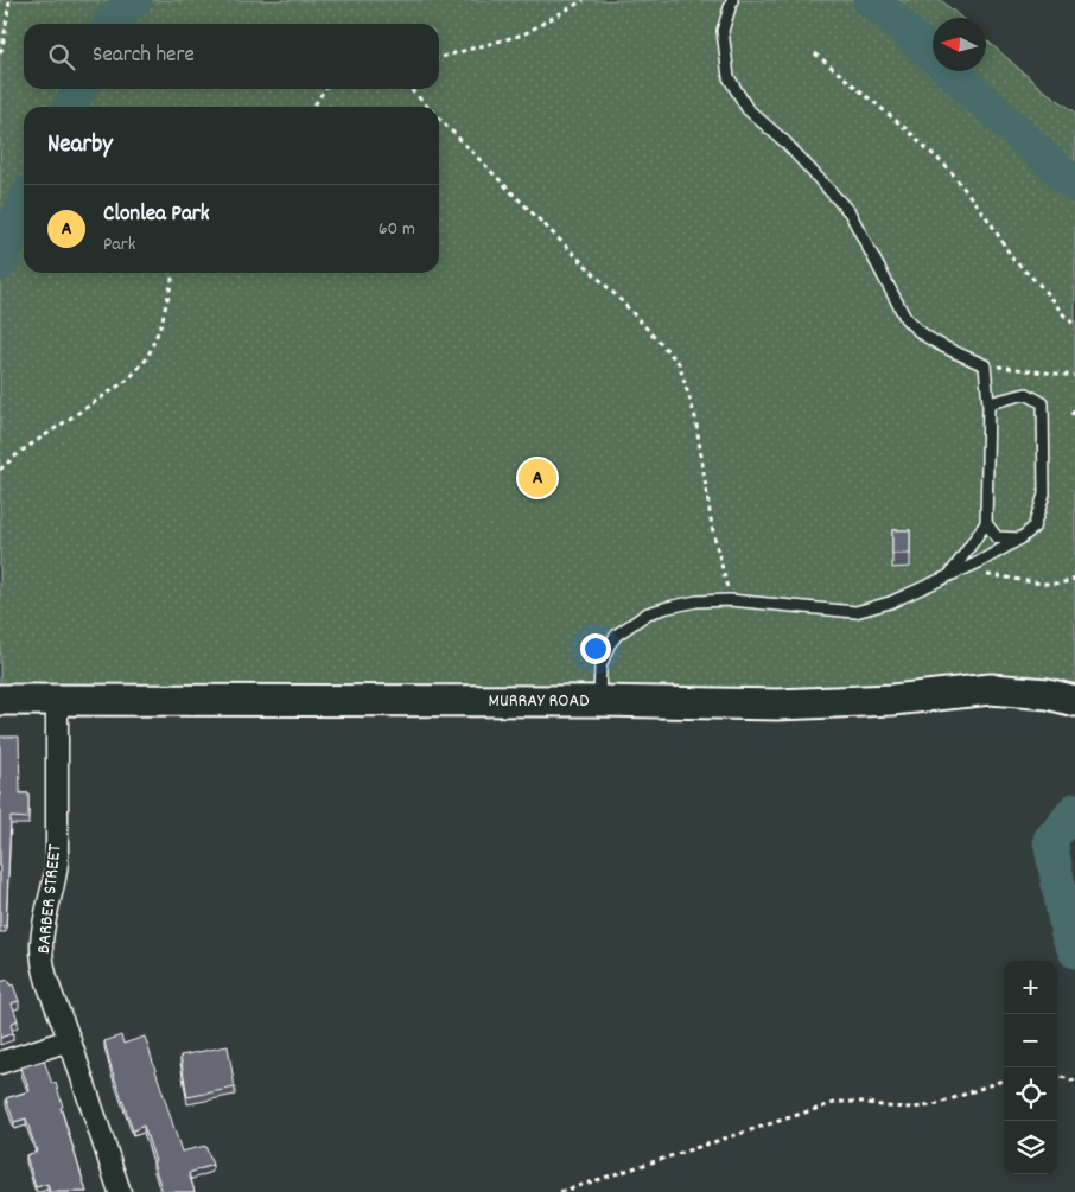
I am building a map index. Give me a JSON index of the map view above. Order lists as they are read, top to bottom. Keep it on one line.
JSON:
{"streets":{"street":["MURRAY ROAD","BARBER STREET"]},"crossings":[["MURRAY ROAD","BARBER STREET"]],"north":"left","page":{"search":"Search here","heading":"Nearby","list":[{"mark":"A","name":"Clonlea Park","note":"Park","value":"60 m"}],"pins":"A","map_buttons":["+","−"]}}
